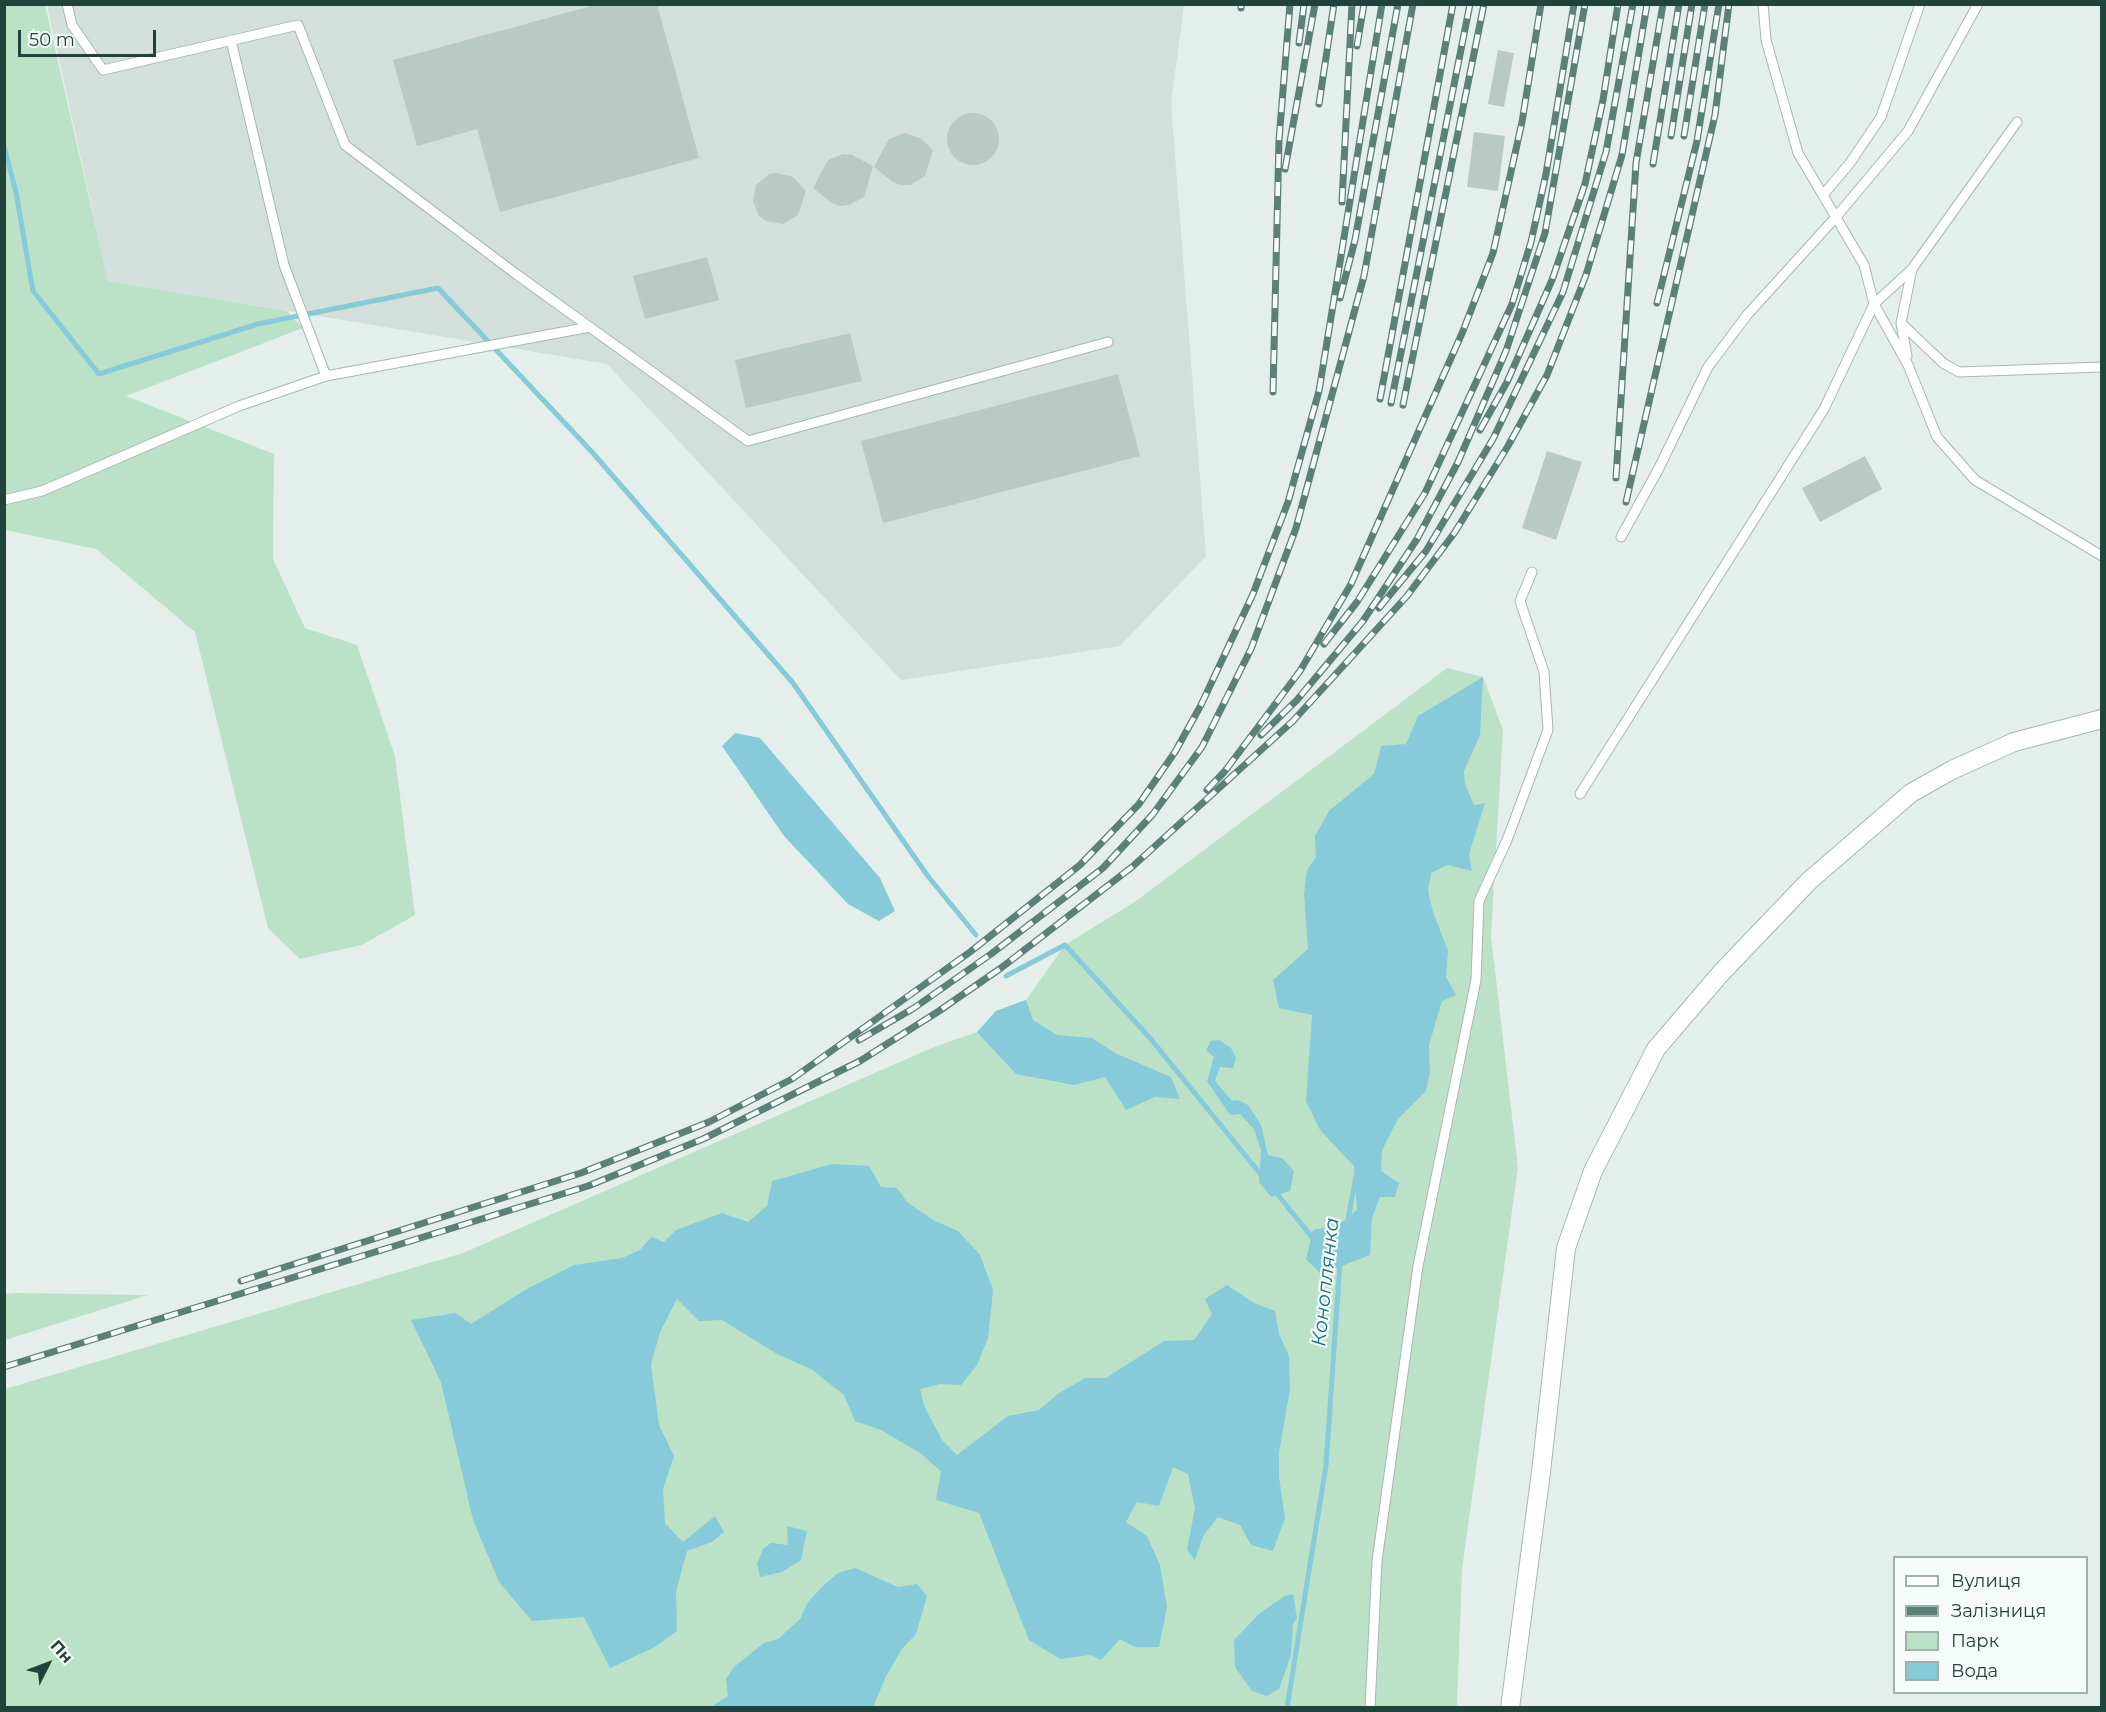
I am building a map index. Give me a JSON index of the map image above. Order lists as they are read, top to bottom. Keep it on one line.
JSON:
{"water":["Коноплянка"],"legend":["Вулиця","Залізниця","Парк","Вода"],"scale_bar":"50 m","north":"top right"}
